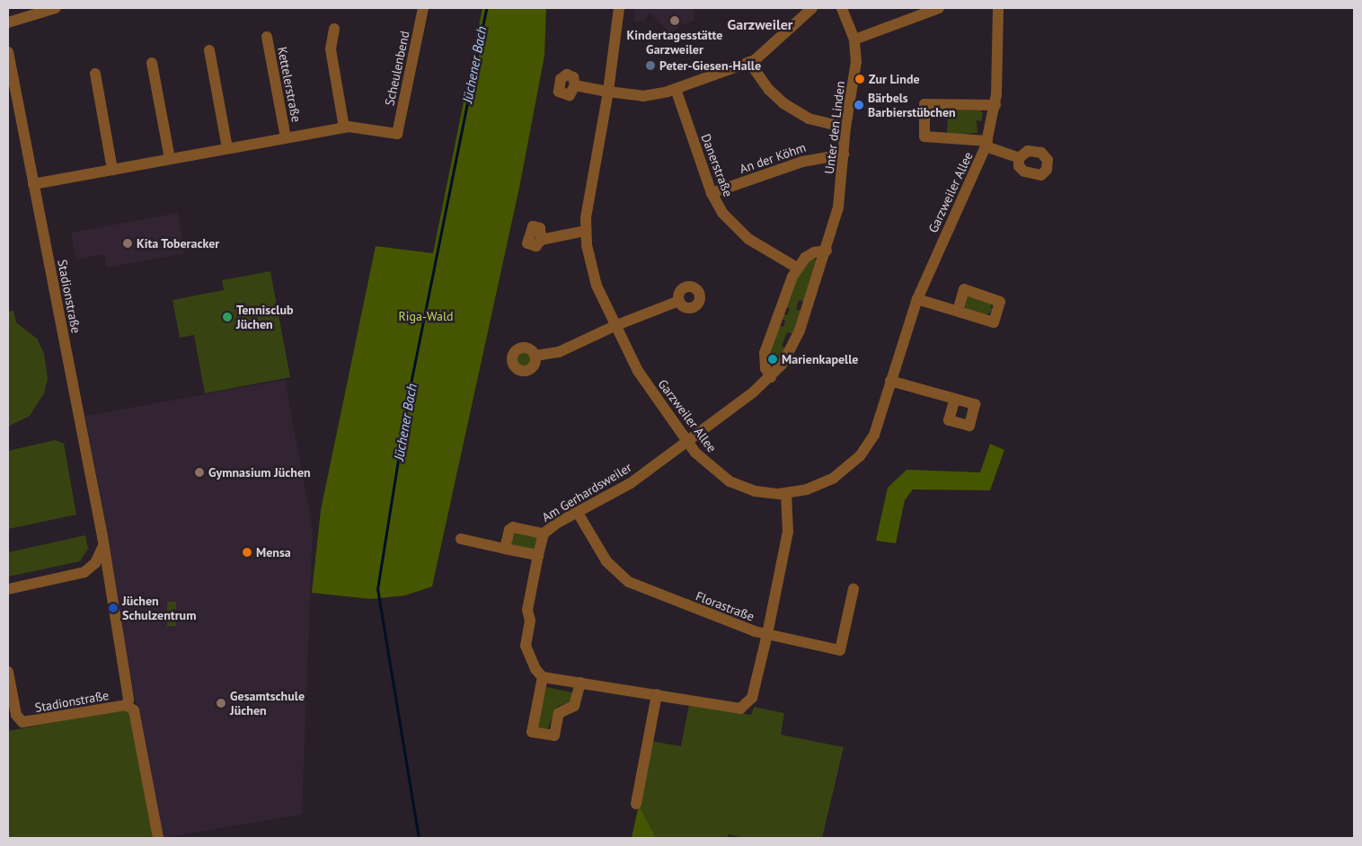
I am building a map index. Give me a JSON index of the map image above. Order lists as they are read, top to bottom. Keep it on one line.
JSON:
{"streets":{"street":["Scheulenbend","Kettelerstraße","Unter den Linden","An der Köhm","Danerstraße","Garzweiler Allee","Stadionstraße","Am Gerhardsweiler","Florastraße"]},"crossings":[["Scheulenbend","Kettelerstraße"],["Kettelerstraße","Stadionstraße"],["Unter den Linden","An der Köhm"],["Unter den Linden","Garzweiler Allee"],["Unter den Linden","Am Gerhardsweiler"],["An der Köhm","Danerstraße"],["Garzweiler Allee","Am Gerhardsweiler"],["Am Gerhardsweiler","Florastraße"]],"districts":["Garzweiler"],"water":["Jüchener Bach"],"parks":["Riga-Wald"],"places":["Kindertagesstätte Garzweiler","Peter-Giesen-Halle","Zur Linde","Bärbels Barbierstübchen","Kita Toberacker","Tennisclub Jüchen","Marienkapelle","Gymnasium Jüchen","Mensa","Jüchen Schulzentrum","Gesamtschule Jüchen"]}
